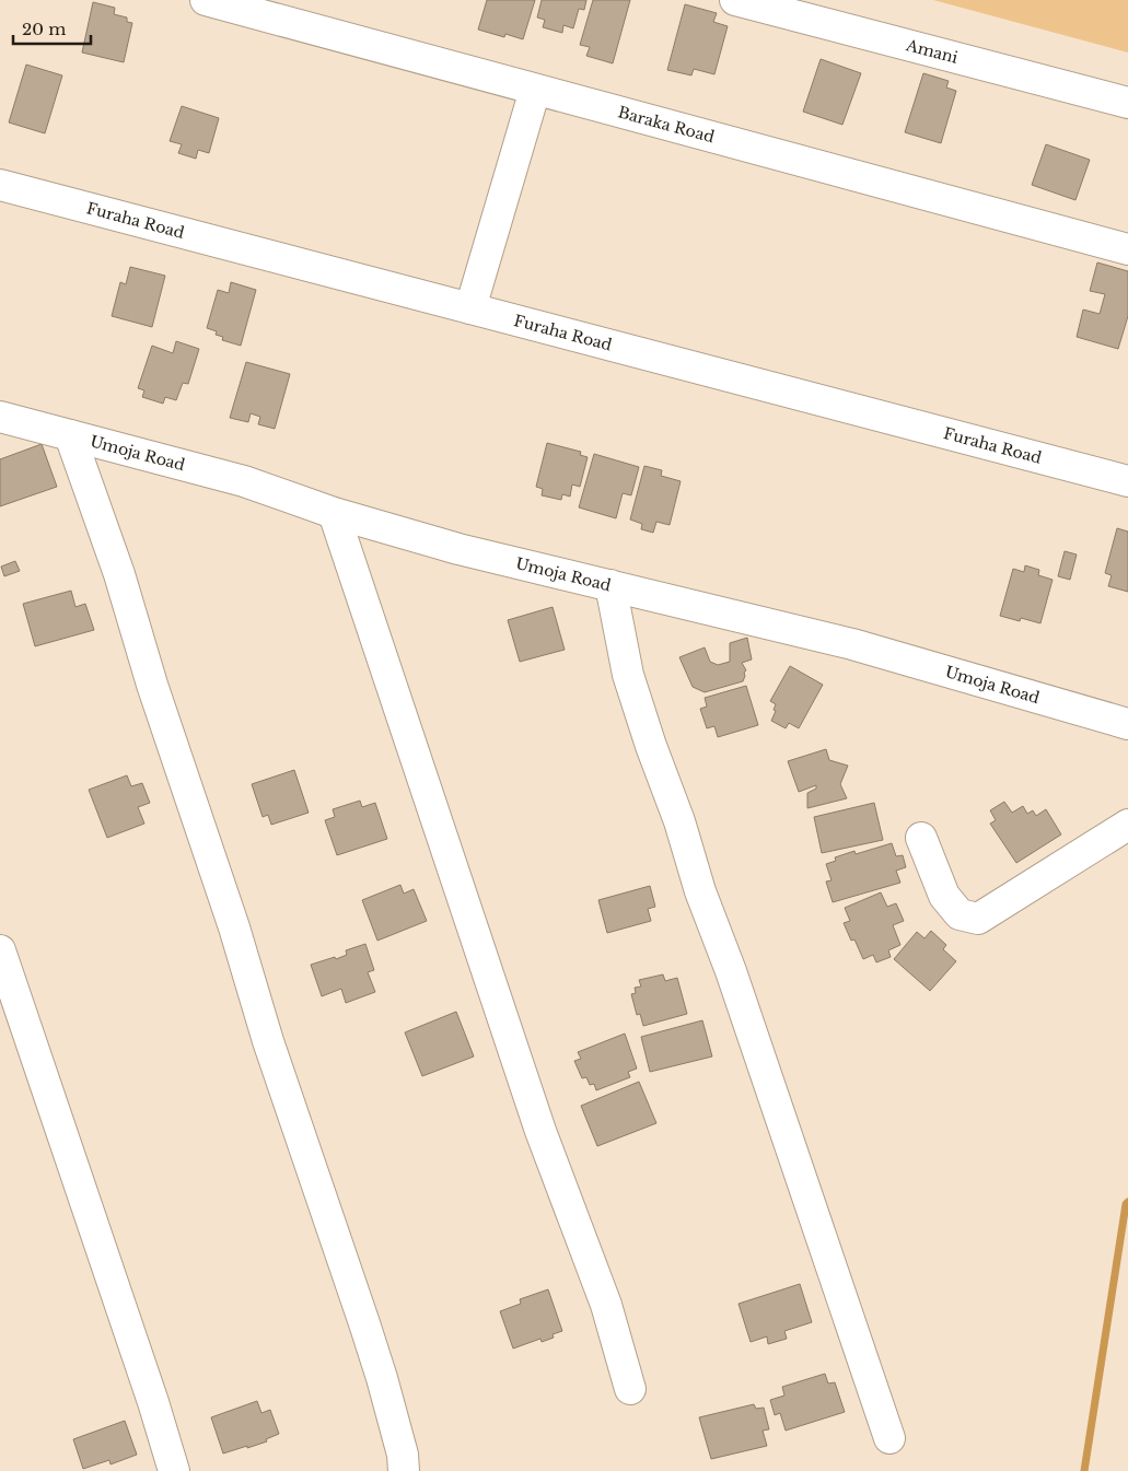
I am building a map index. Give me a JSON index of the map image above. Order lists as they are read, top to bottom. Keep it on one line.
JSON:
{"streets":{"street":["Amani","Baraka Road","Furaha Road","Umoja Road"]},"scale_bar":"20 m"}
